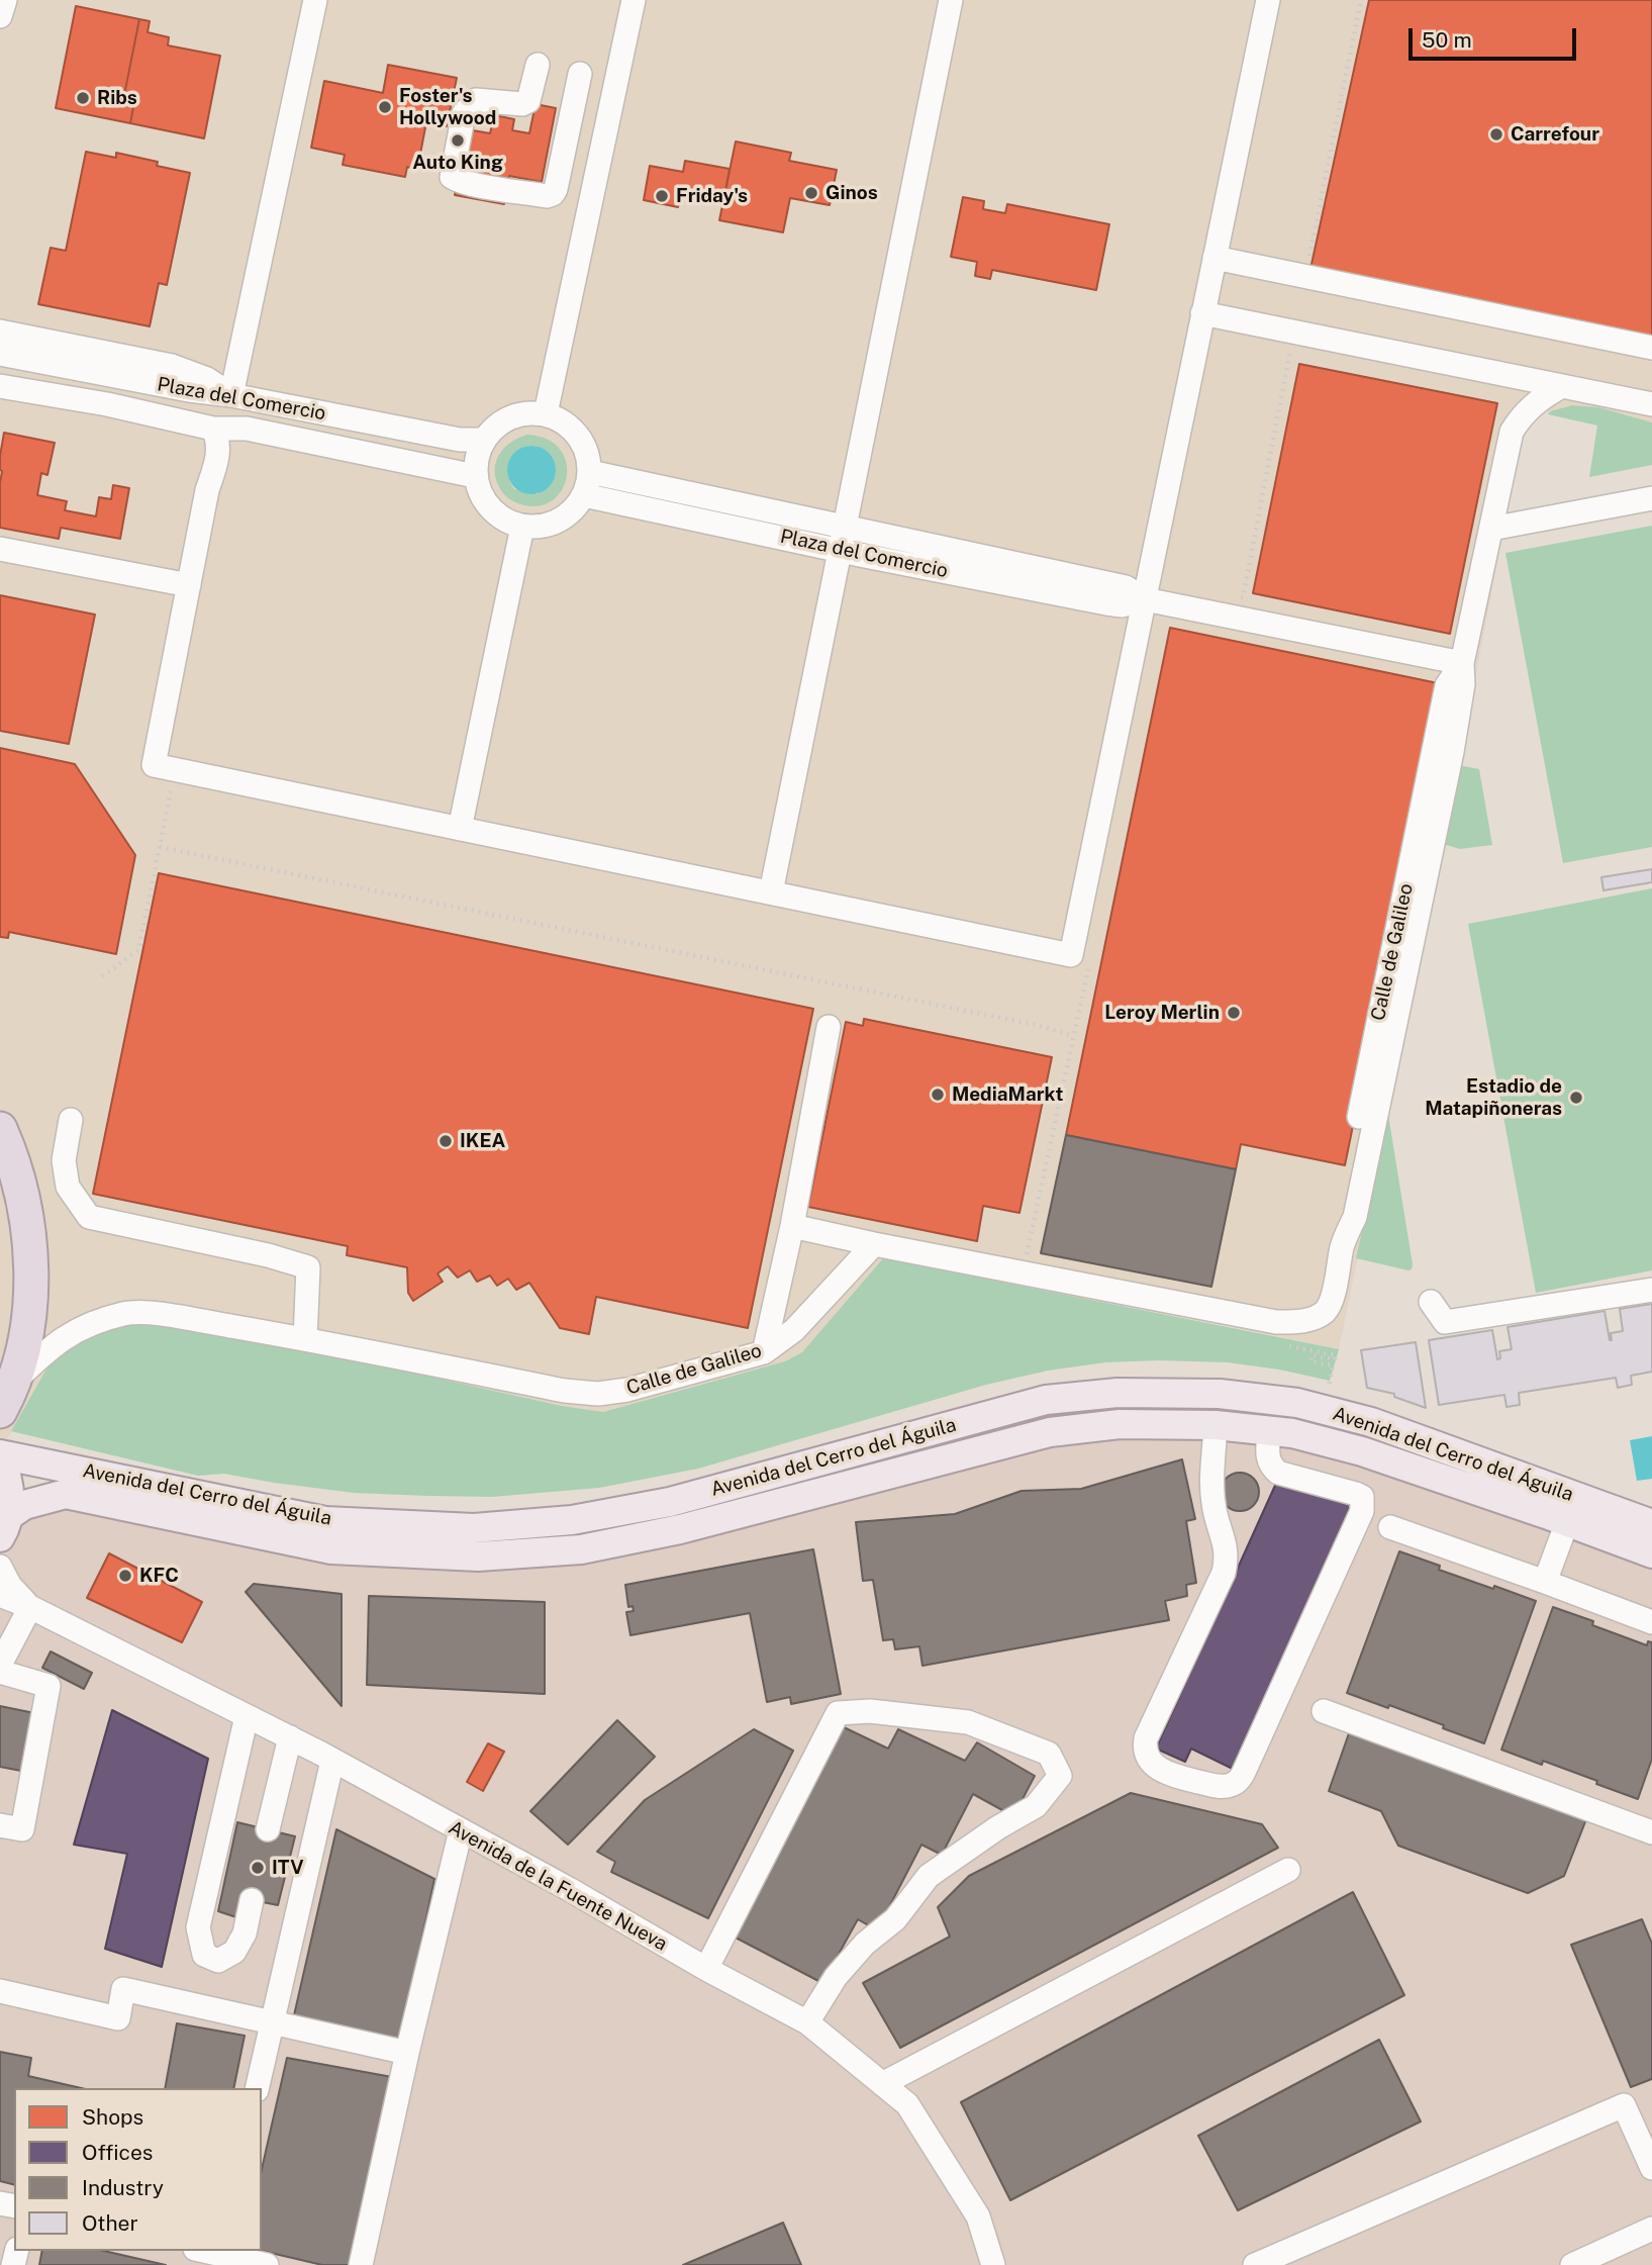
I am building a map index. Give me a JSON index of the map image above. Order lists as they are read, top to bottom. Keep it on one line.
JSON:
{"streets":{"main road":["Avenida del Cerro del Águila"],"street":["Plaza del Comercio","Calle de Galileo","Avenida de la Fuente Nueva"]},"crossings":[["Plaza del Comercio","Calle de Galileo"]],"places":["Ribs","Foster's Hollywood","Carrefour","Auto King","Ginos","Friday's","Leroy Merlin","MediaMarkt","Estadio de Matapiñoneras","IKEA","KFC","ITV"],"legend":["Shops","Offices","Industry","Other"],"scale_bar":"50 m"}
